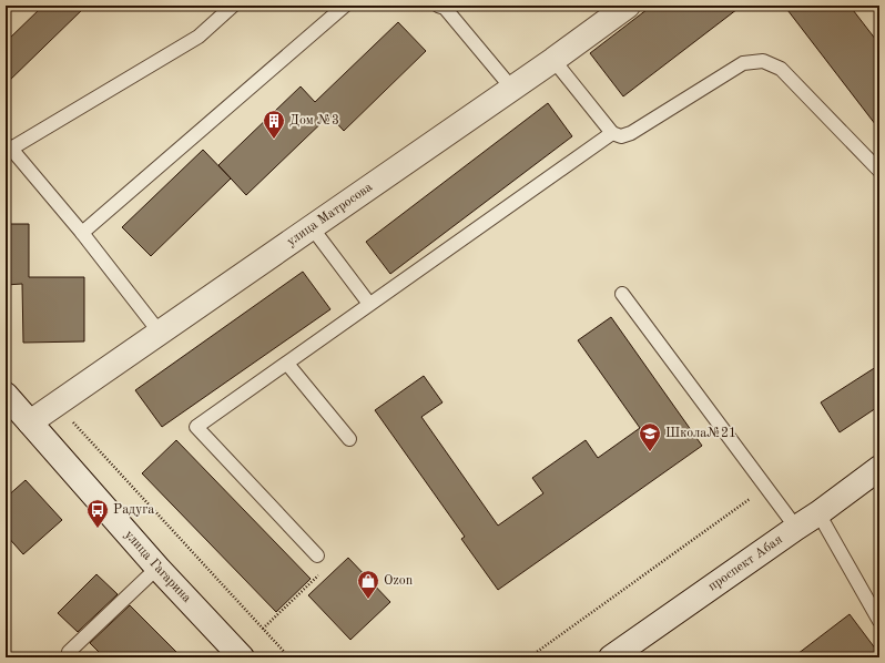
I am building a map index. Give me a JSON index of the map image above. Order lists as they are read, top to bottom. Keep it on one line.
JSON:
{"streets":{"street":["улица Матросова","проспект Абая","улица Гагарина"]},"crossings":[["улица Матросова","улица Гагарина"]],"places":{"building":["Дом №3"],"school or university":["Школа№21"],"bus stop":["Радуга"],"shop":["Ozon"]}}
